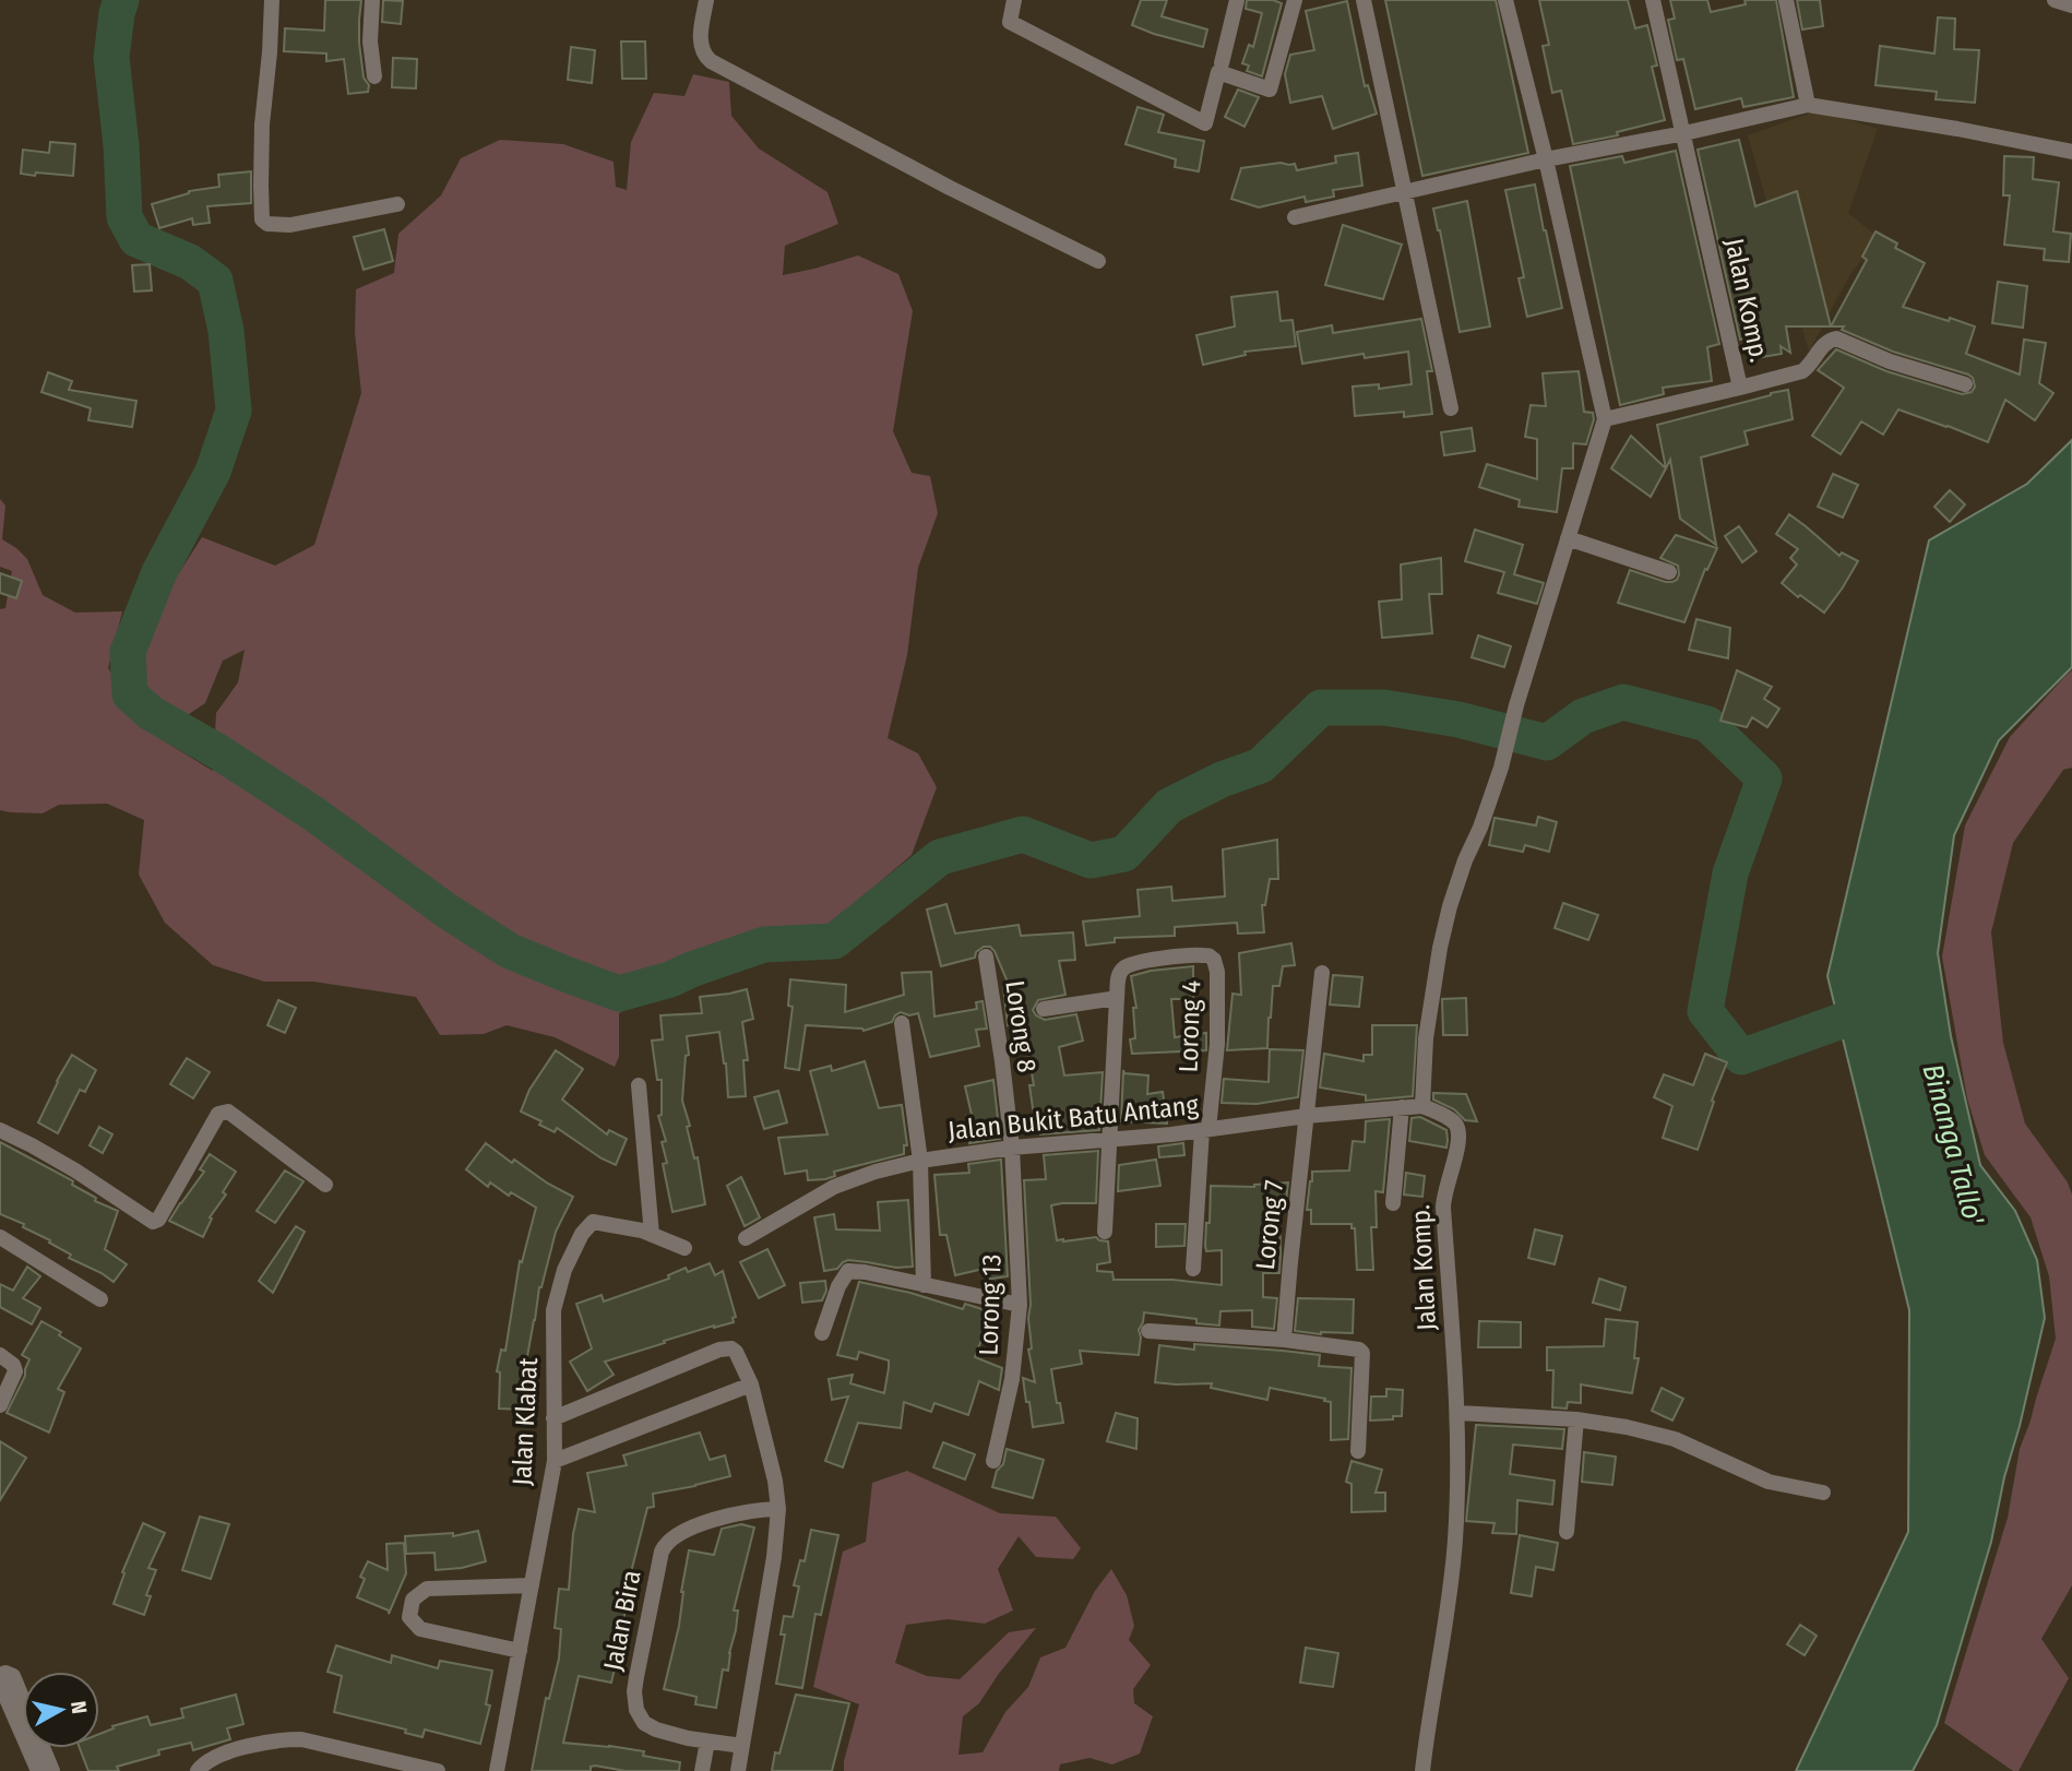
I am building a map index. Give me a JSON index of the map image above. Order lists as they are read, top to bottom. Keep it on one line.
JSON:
{"streets":{"street":["Jalan Komp.","Lorong 8","Lorong 4","Jalan Bukit Batu Antang","Lorong 7","Lorong 13","Jalan Klabat","Jalan Bira"]},"crossings":[["Jalan Komp.","Jalan Bukit Batu Antang"],["Lorong 8","Jalan Bukit Batu Antang"],["Lorong 8","Lorong 13"],["Lorong 4","Jalan Bukit Batu Antang"],["Jalan Bukit Batu Antang","Lorong 7"],["Jalan Bukit Batu Antang","Lorong 13"]],"water":["Binanga Tallo'"],"north":"right"}
